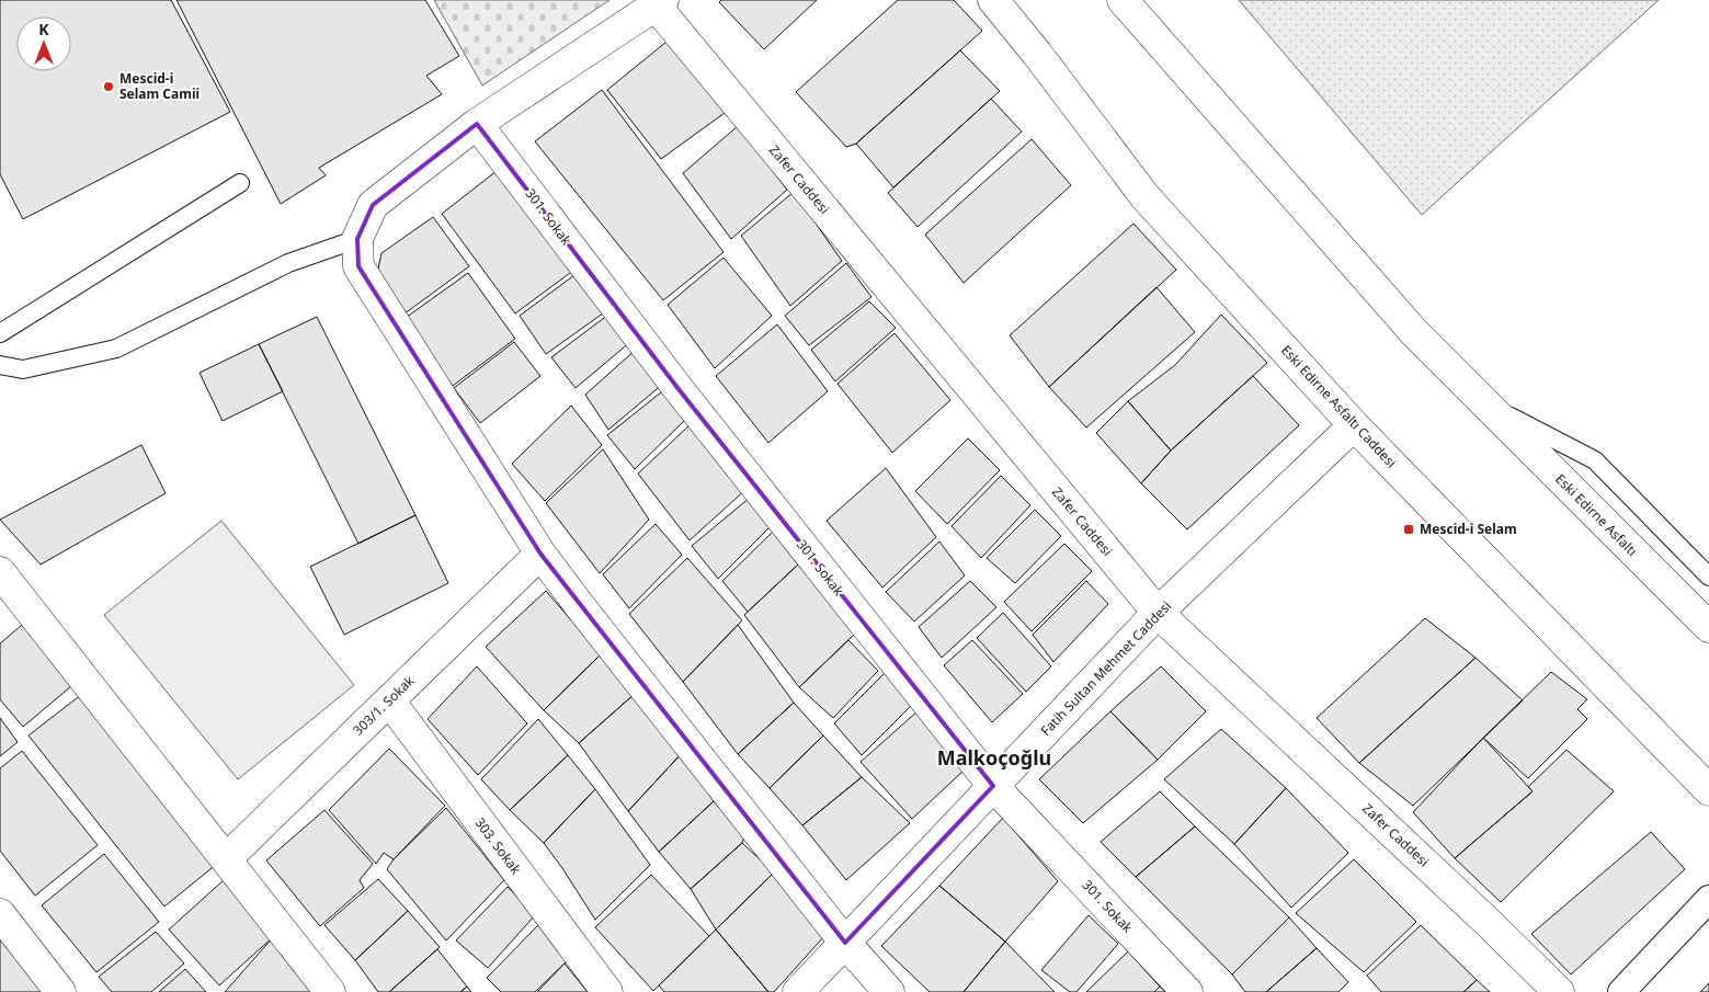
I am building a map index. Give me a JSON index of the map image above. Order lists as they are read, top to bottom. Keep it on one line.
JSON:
{"streets":{"street":["Zafer Caddesi","301. Sokak","Eski Edirne Asfaltı Caddesi","Eski Edirne Asfaltı","Fatih Sultan Mehmet Caddesi","303/1. Sokak","303. Sokak"]},"crossings":[["Zafer Caddesi","Fatih Sultan Mehmet Caddesi"],["301. Sokak","Fatih Sultan Mehmet Caddesi"],["Eski Edirne Asfaltı Caddesi","Fatih Sultan Mehmet Caddesi"],["303/1. Sokak","303. Sokak"]],"districts":["Malkoçoğlu"],"places":{"other":["Mescid-i Selam Camii"],"transit":["Mescid-i Selam"]},"north":"top"}
